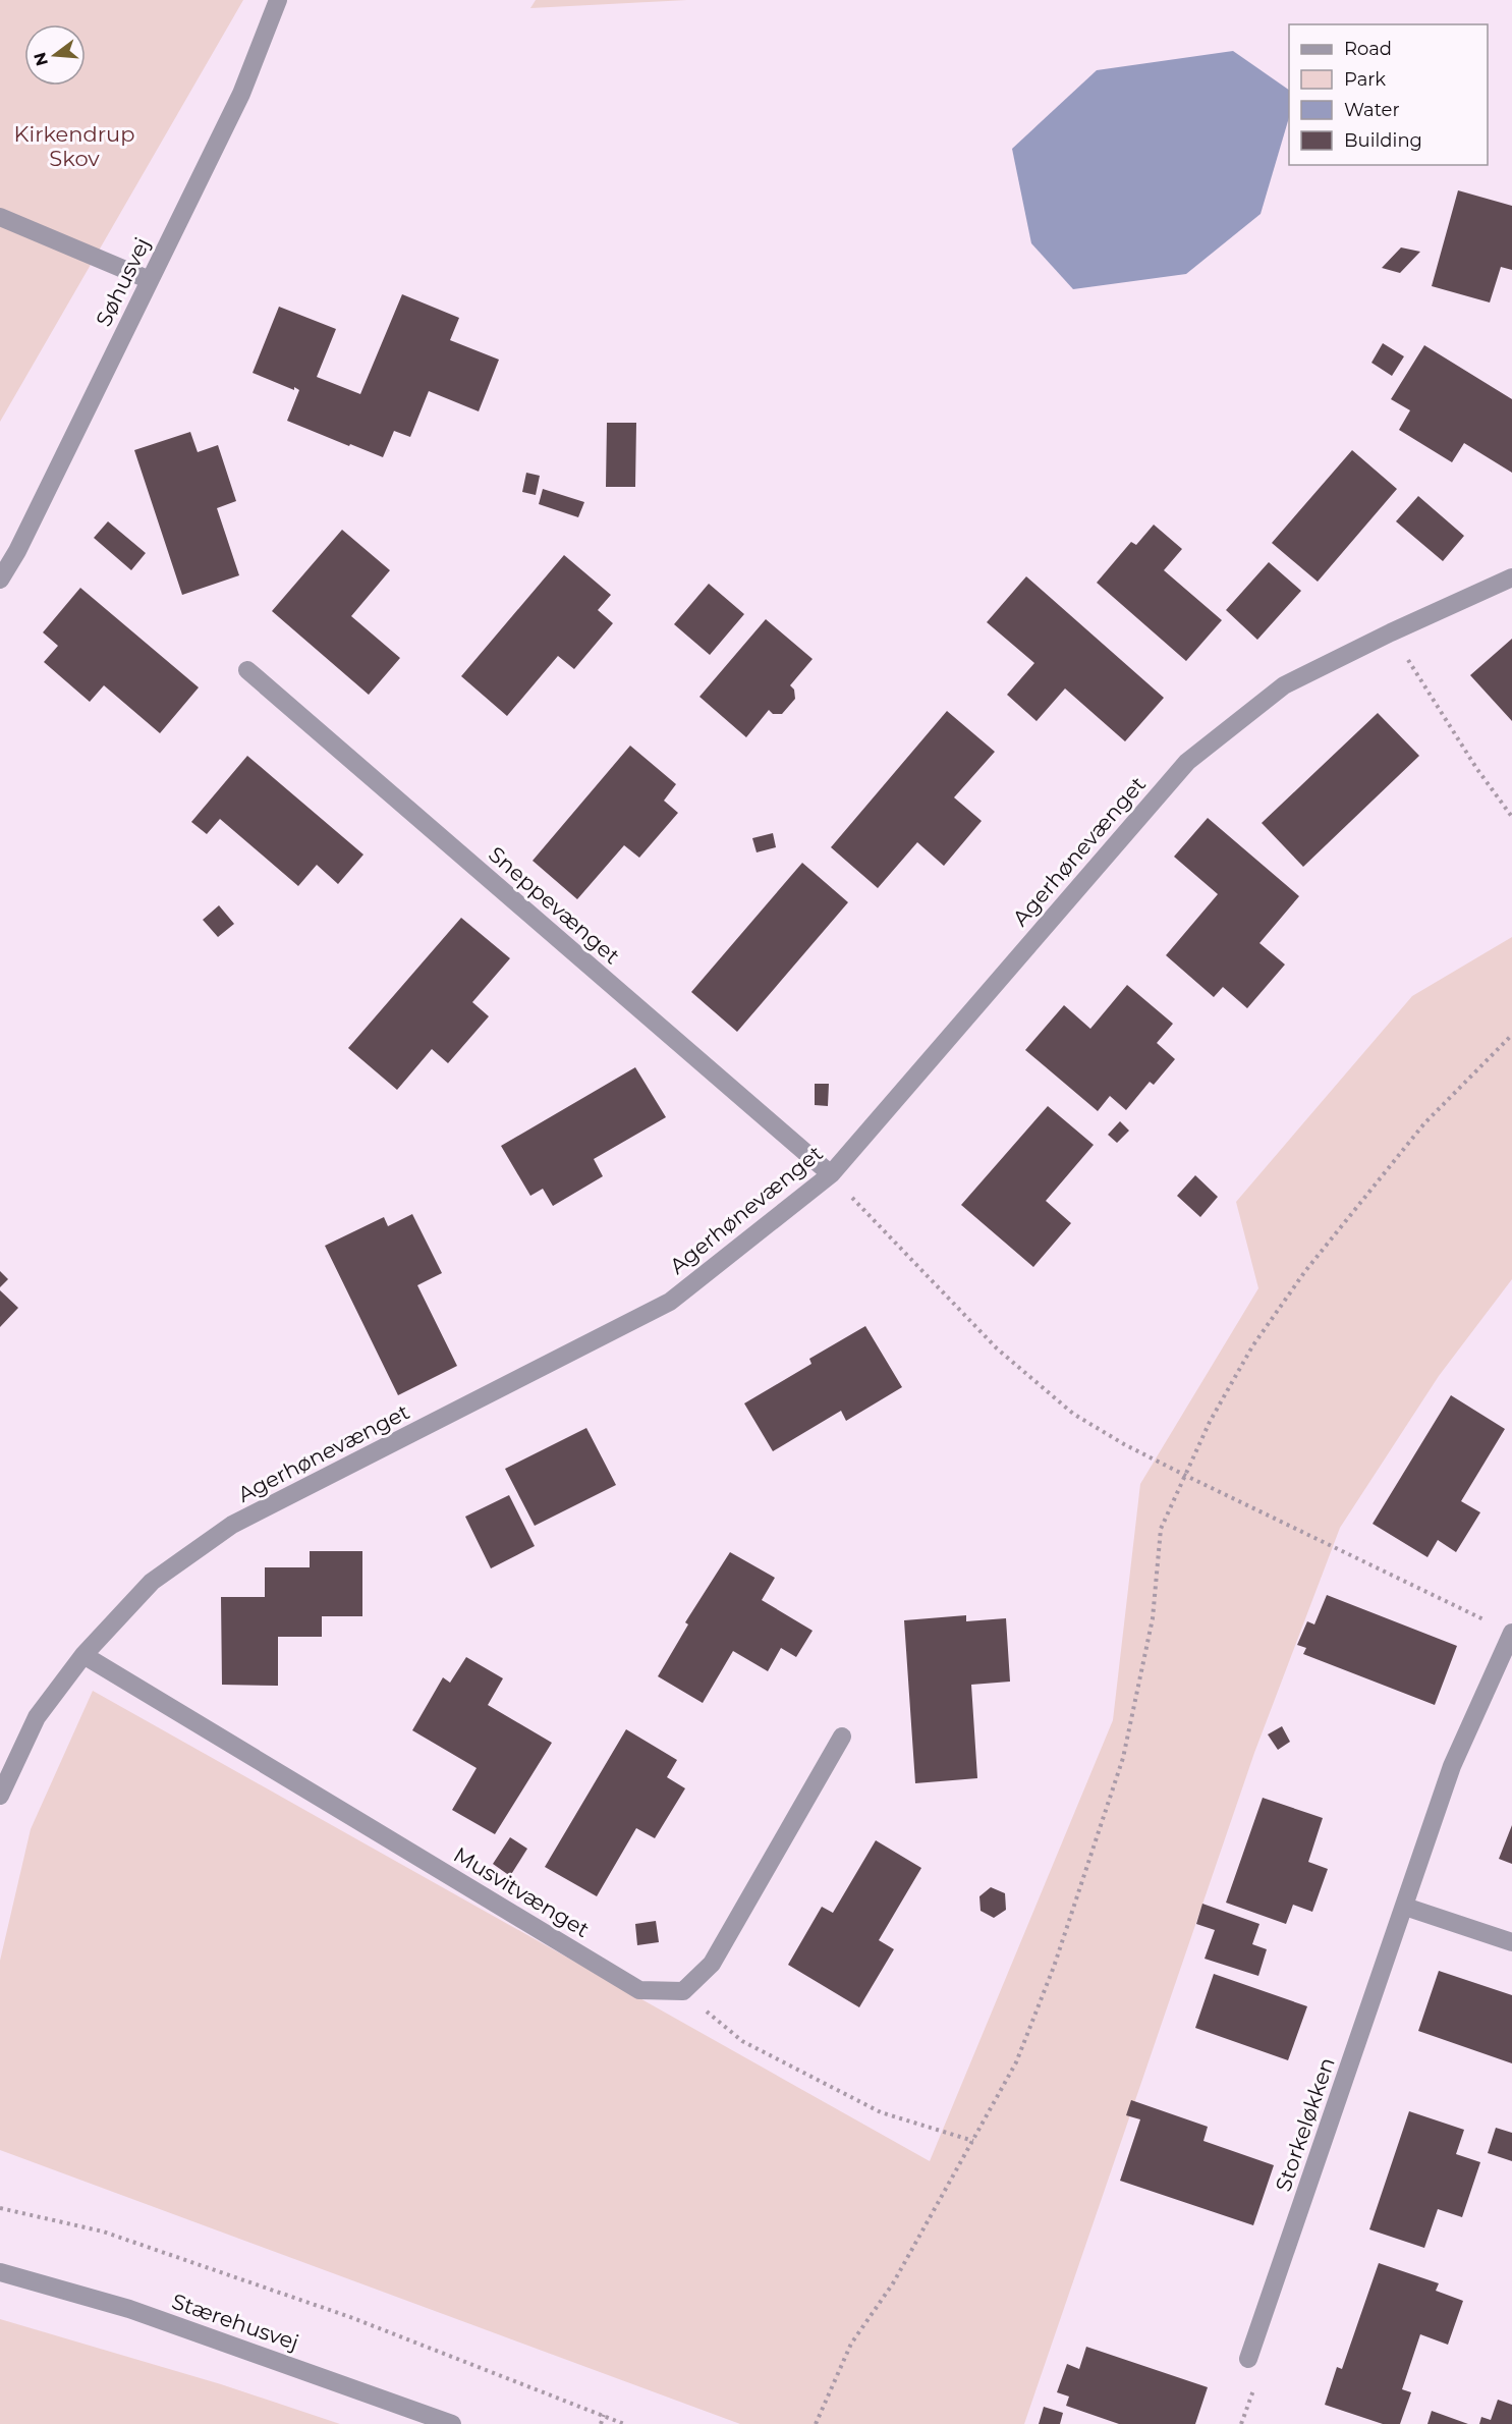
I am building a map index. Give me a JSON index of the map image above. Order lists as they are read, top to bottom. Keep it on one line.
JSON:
{"streets":{"street":["Søhusvej","Agerhønevænget","Sneppevænget","Musvitvænget","Storkeløkken","Stærehusvej"]},"crossings":[["Agerhønevænget","Sneppevænget"],["Agerhønevænget","Musvitvænget"]],"parks":["Kirkendrup Skov"],"legend":["Road","Park","Water","Building"],"north":"left"}
